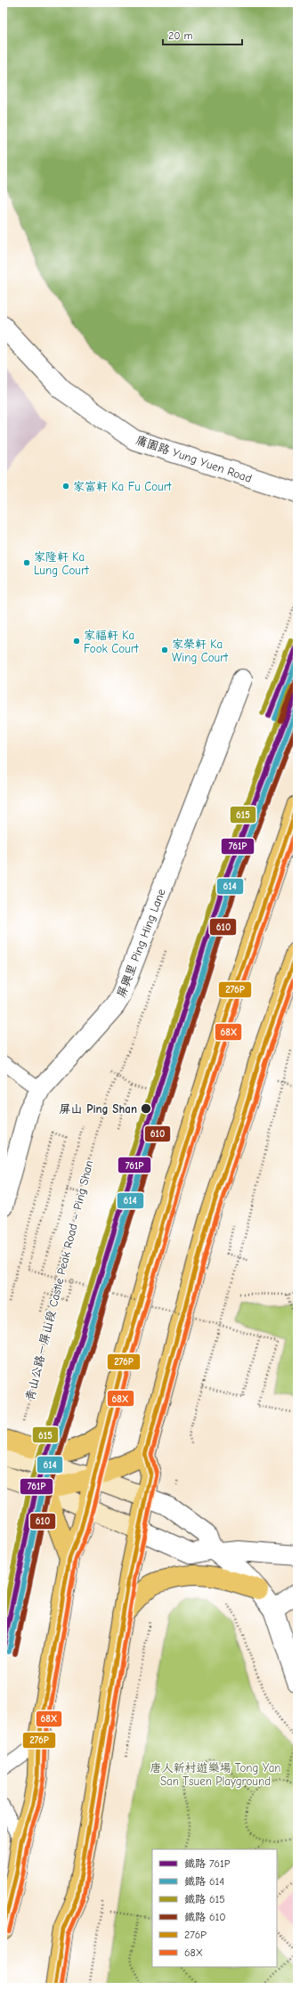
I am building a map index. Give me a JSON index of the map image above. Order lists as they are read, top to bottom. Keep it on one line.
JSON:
{"streets":{"street":["庸園路 Yung Yuen Road","屏興里 Ping Hing Lane"],"path":["青山公路－屏山段 Castle Peak Road – Ping Shan"]},"parks":["唐人新村遊樂場 Tong Yan San Tsuen Playground"],"places":["家富軒 Ka Fu Court","家隆軒 Ka Lung Court","家福軒 Ka Fook Court","家榮軒 Ka Wing Court","屏山 Ping Shan"],"lines":["rail line 615","rail line 761P","rail line 614","rail line 610","transit line 276P","transit line 68X"],"legend":["鐵路 761P","鐵路 614","鐵路 615","鐵路 610","276P","68X"],"scale_bar":"20 m"}
